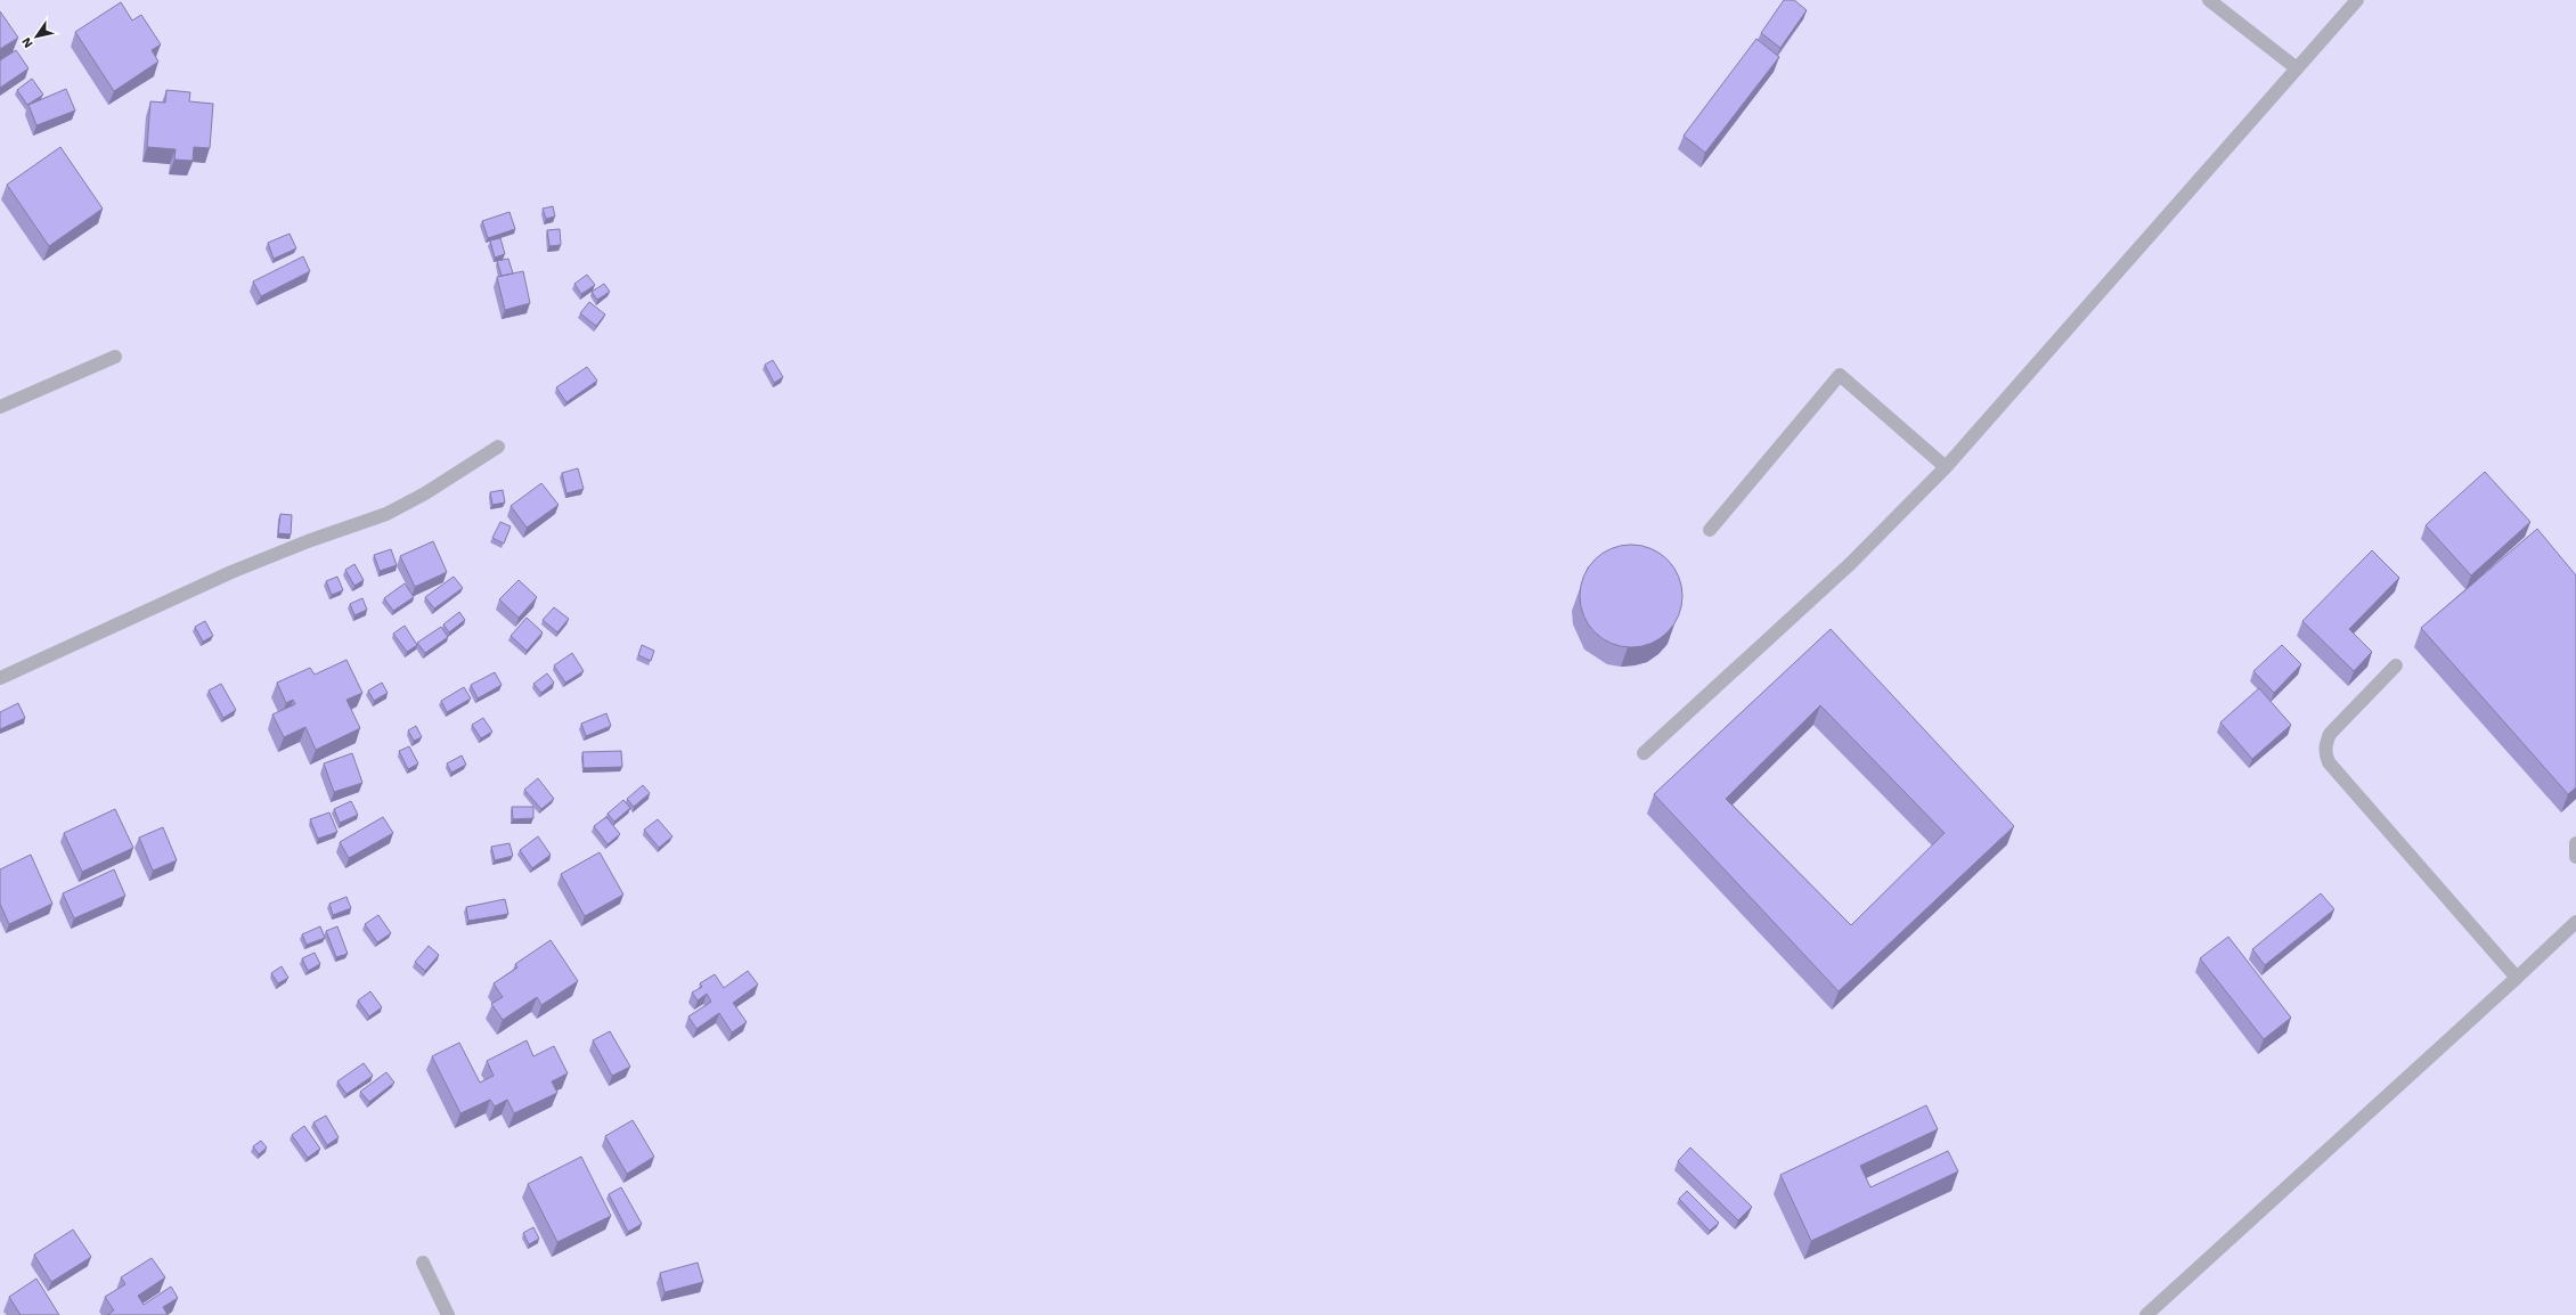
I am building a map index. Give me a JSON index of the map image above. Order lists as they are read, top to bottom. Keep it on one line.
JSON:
{"north":"bottom left"}
